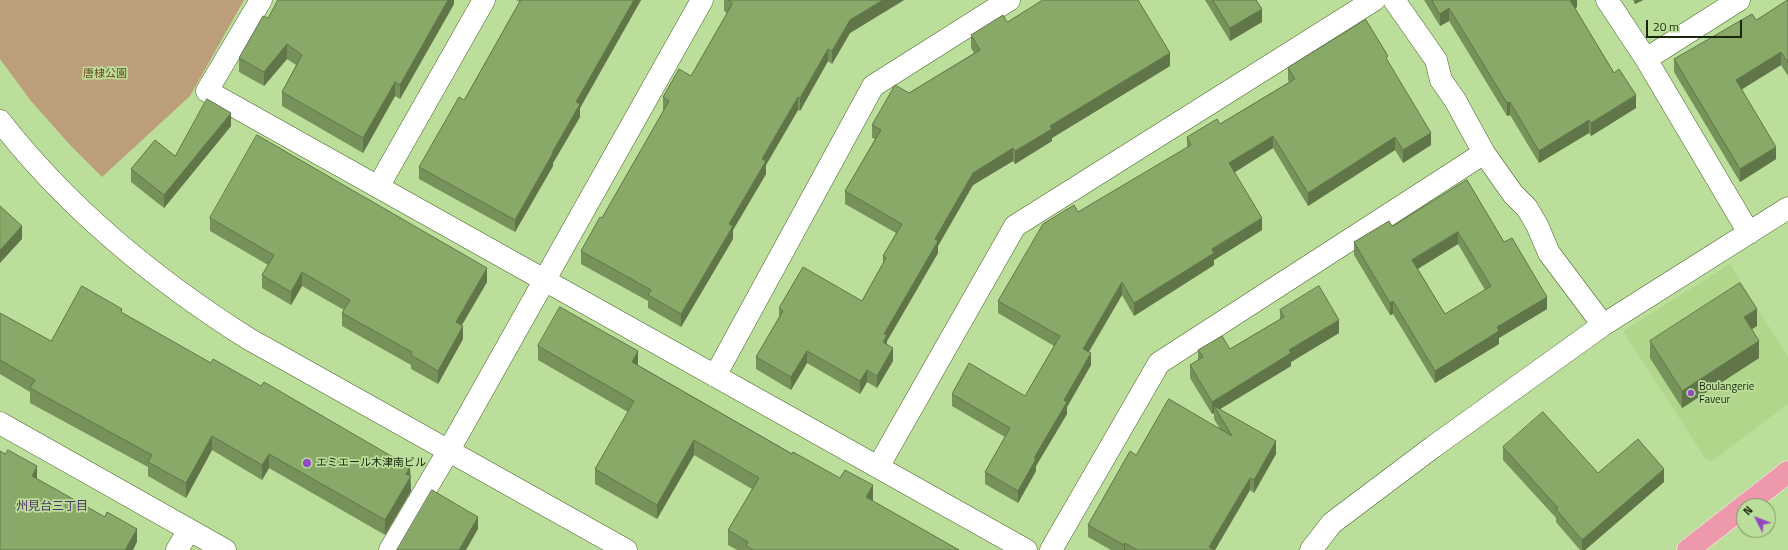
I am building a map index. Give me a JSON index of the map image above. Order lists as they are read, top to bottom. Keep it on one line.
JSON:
{"districts":["州見台三丁目"],"parks":["唐棣公園"],"places":["Boulangerie Faveur","エミエール木津南ビル"],"scale_bar":"20 m","north":"top left"}
